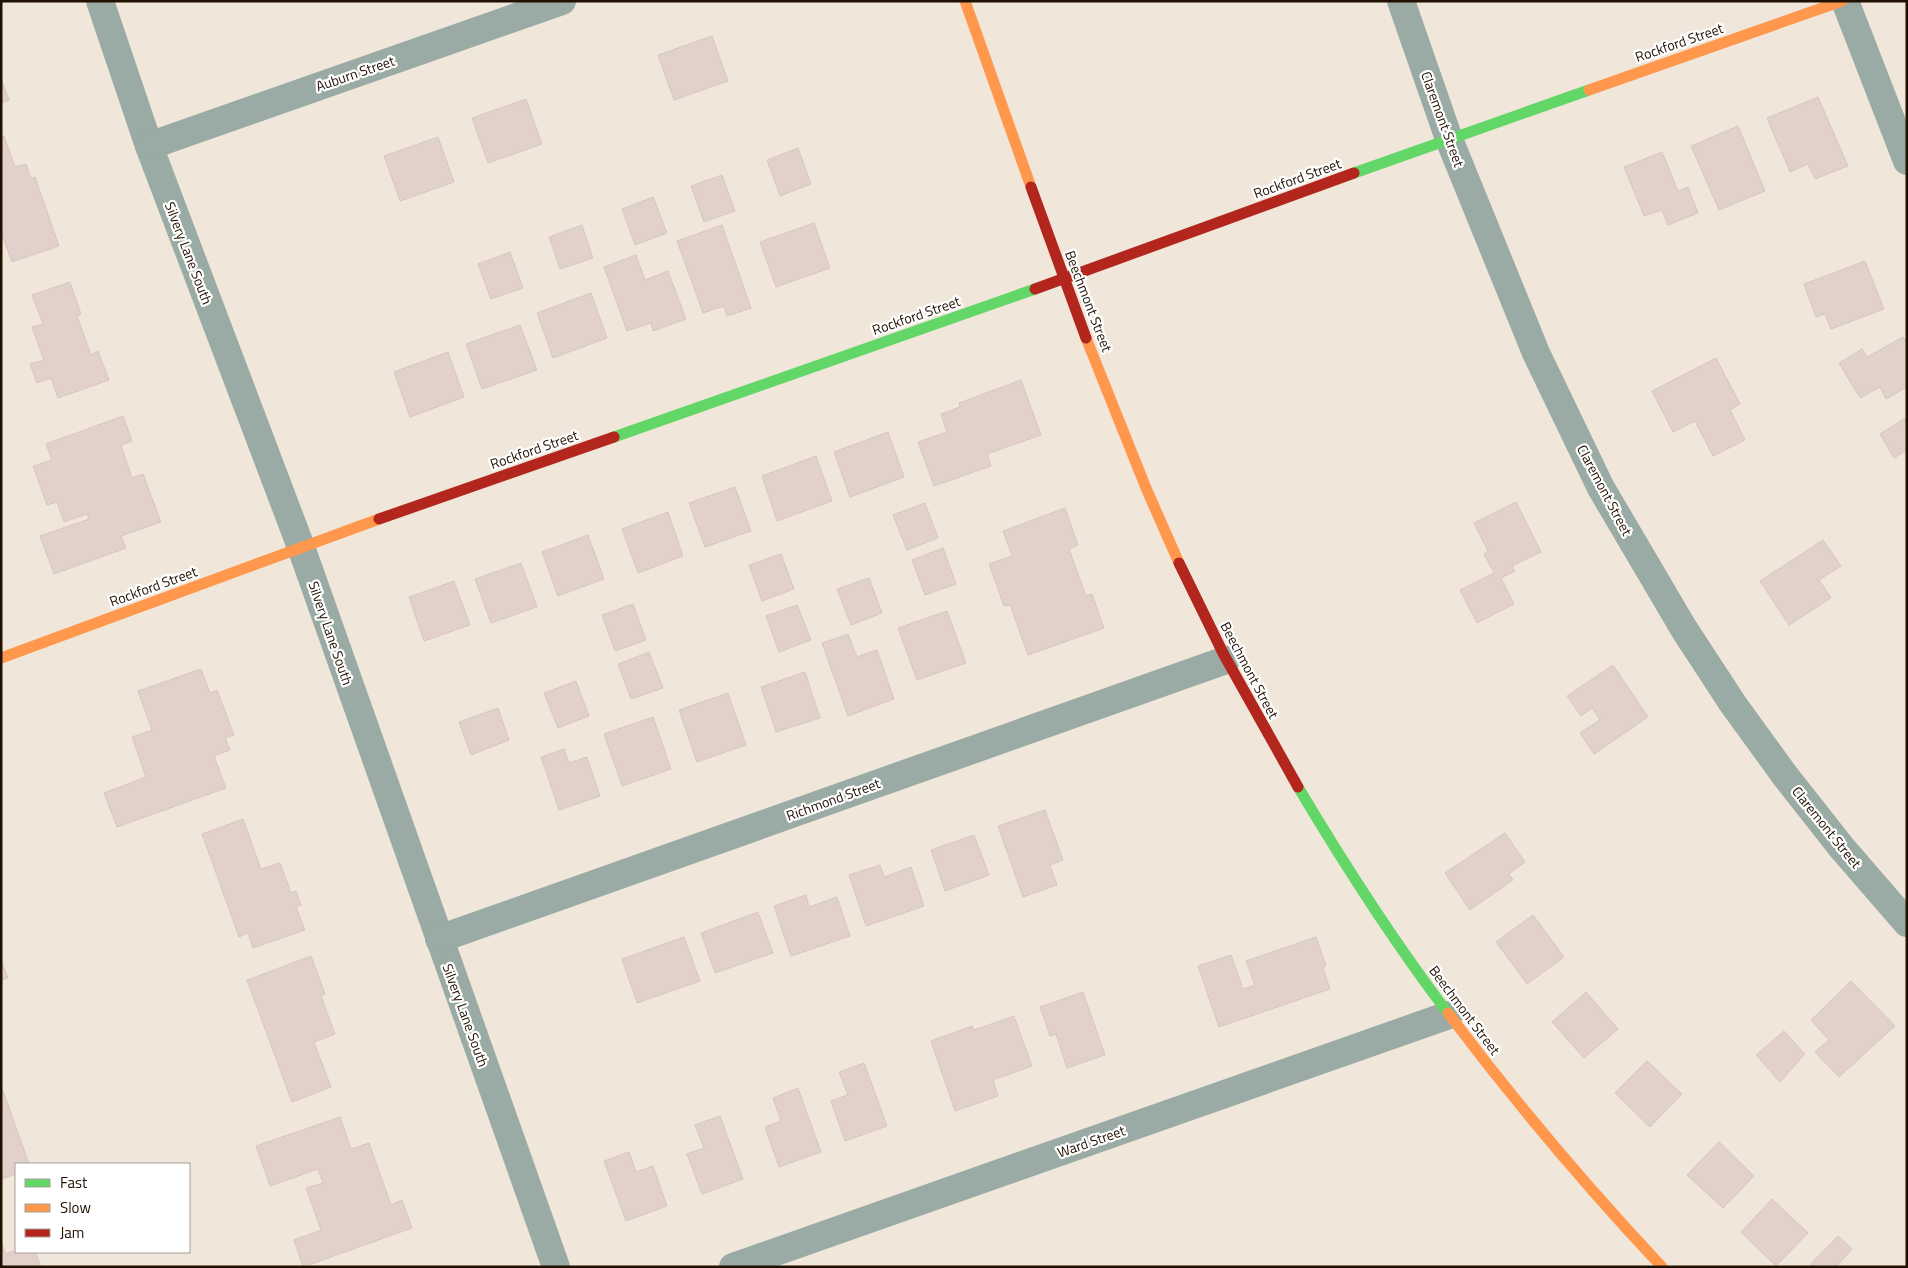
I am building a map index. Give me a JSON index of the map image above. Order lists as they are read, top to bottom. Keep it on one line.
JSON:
{"streets":{"street":["Rockford Street","Auburn Street","Claremont Street","Silvery Lane South","Beechmont Street","Richmond Street","Ward Street"]},"crossings":[["Rockford Street","Claremont Street"],["Rockford Street","Silvery Lane South"],["Rockford Street","Beechmont Street"],["Auburn Street","Silvery Lane South"],["Silvery Lane South","Richmond Street"],["Beechmont Street","Richmond Street"],["Beechmont Street","Ward Street"]],"legend":["Fast","Slow","Jam"]}
